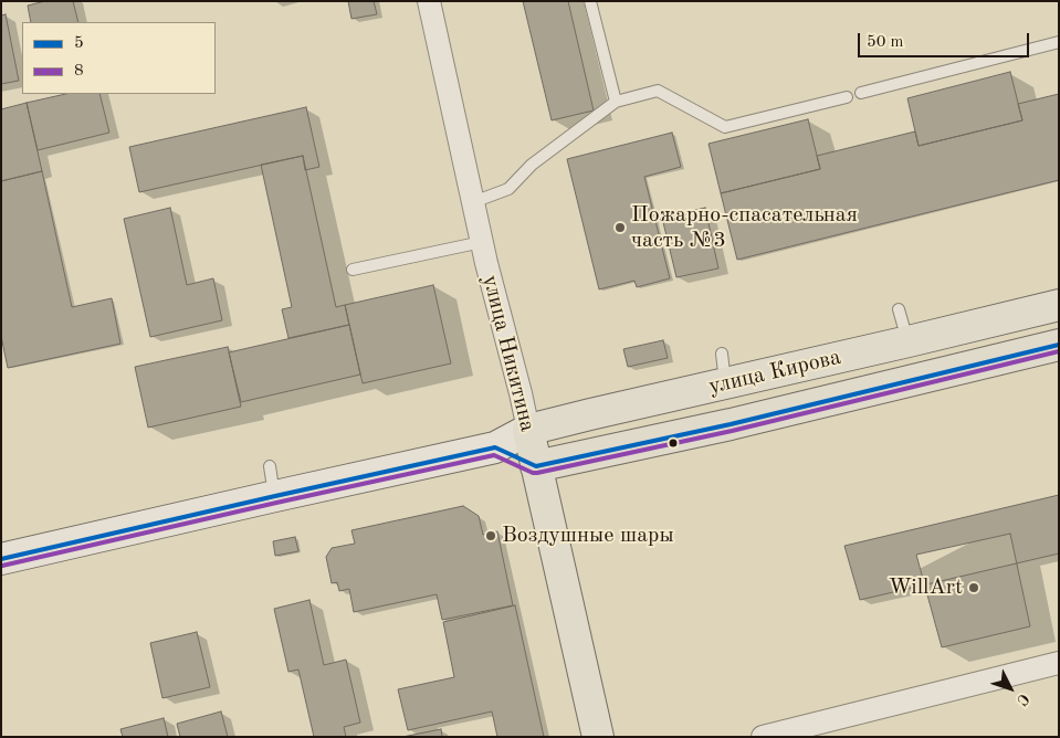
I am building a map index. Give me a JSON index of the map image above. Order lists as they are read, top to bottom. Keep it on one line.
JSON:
{"streets":{"main road":["улица Никитина","улица Кирова"]},"crossings":[["улица Никитина","улица Кирова"]],"places":["Пожарно-спасательная часть №3","Воздушные шары","WillArt"],"lines":["transit line 5","transit line 8"],"legend":["5","8"],"scale_bar":"50 m","north":"bottom right"}
